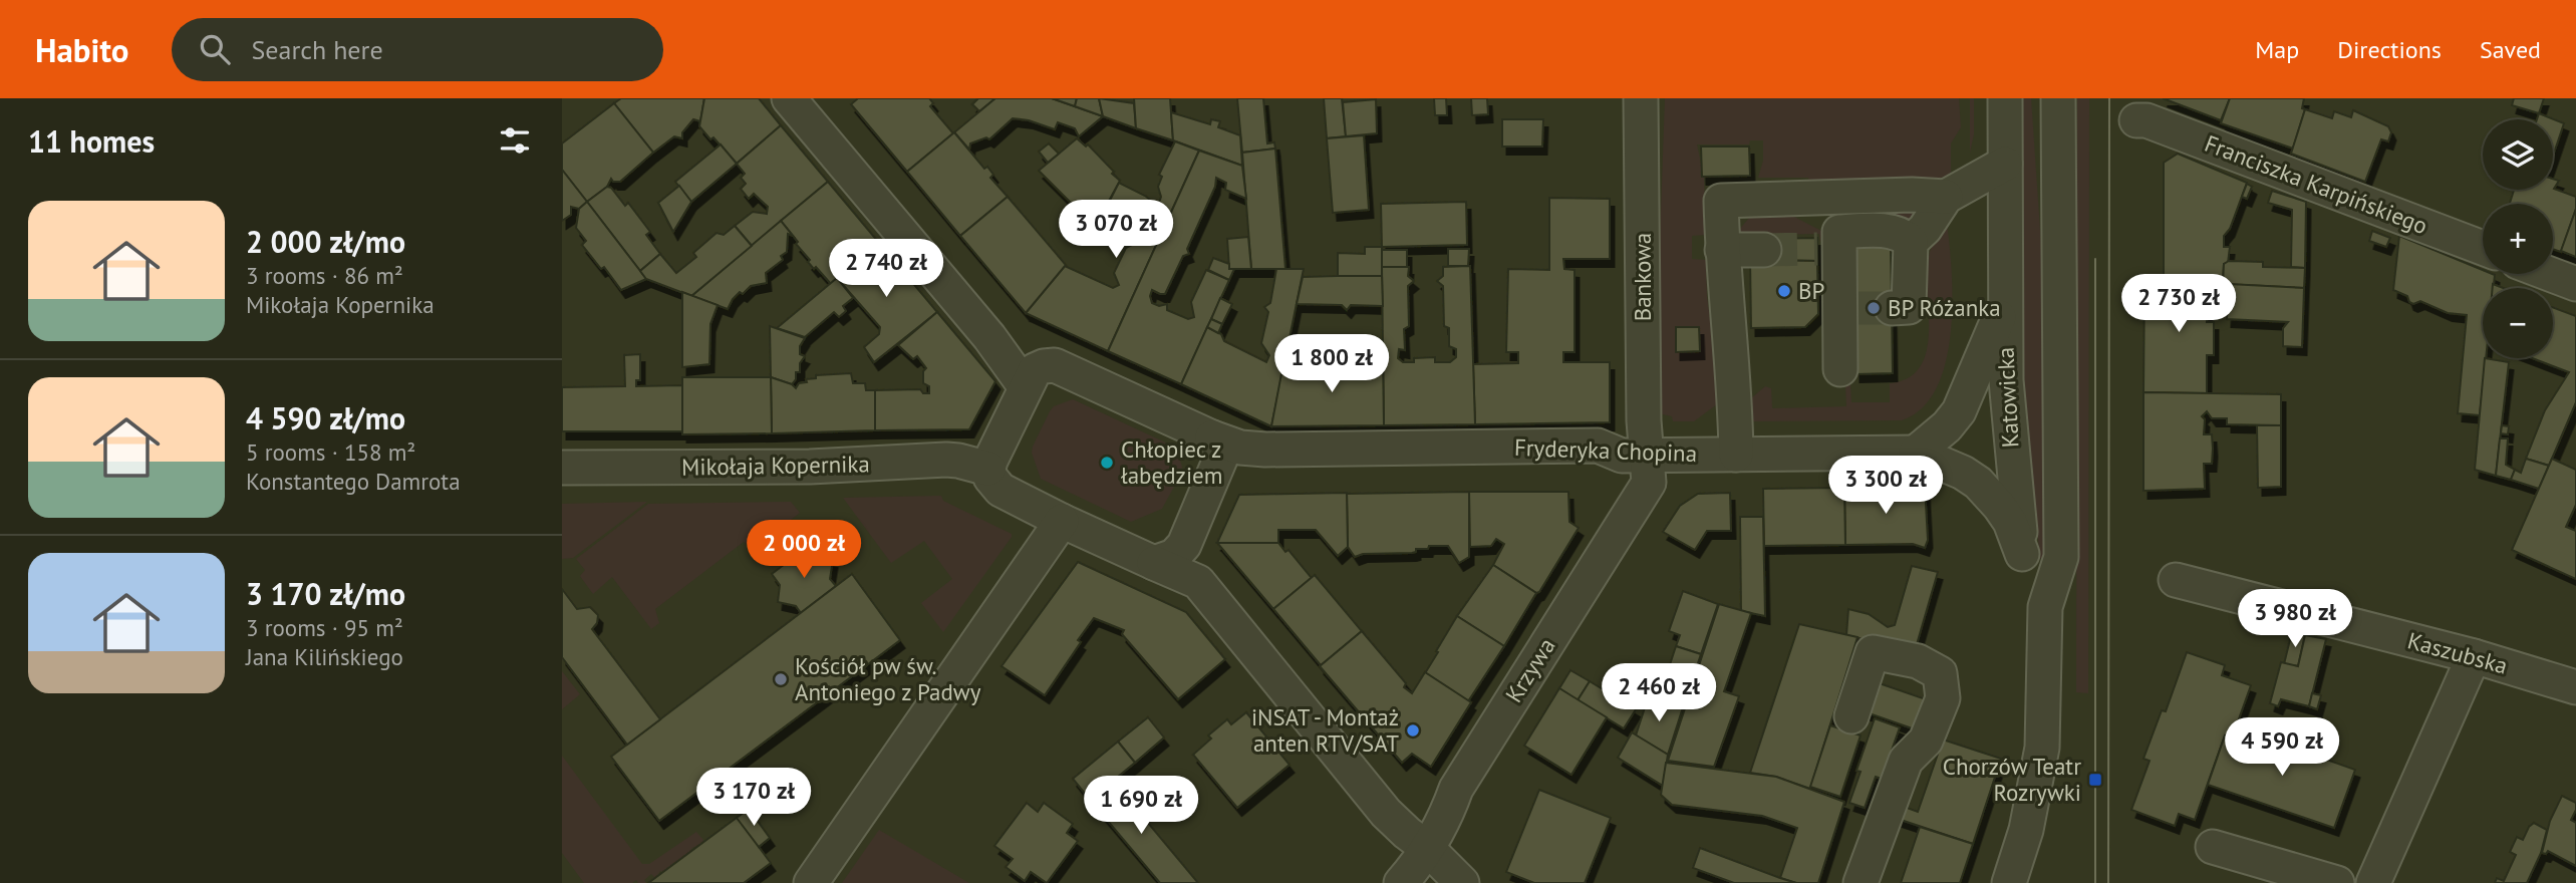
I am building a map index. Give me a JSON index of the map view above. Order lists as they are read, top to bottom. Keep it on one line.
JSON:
{"streets":{"street":["Franciszka Karpińskiego","Bankowa","Katowicka","Fryderyka Chopina","Mikołaja Kopernika","Kaszubska","Krzywa"]},"crossings":[["Bankowa","Fryderyka Chopina"],["Bankowa","Krzywa"],["Fryderyka Chopina","Krzywa"]],"places":{"other":["BP","BP Różanka","Chłopiec z łabędziem","Kościół pw św. Antoniego z Padwy","iNSAT - Montaż anten RTV/SAT"],"transit":["Chorzów Teatr Rozrywki"]},"page":{"header":"Habito","search":"Search here","nav":["Map","Directions","Saved"],"heading":"11 homes","map_buttons":["+","−"],"list":[{"name":"2 000 zł/mo","note":"3 rooms · 86 m² · Mikołaja Kopernika"},{"name":"4 590 zł/mo","note":"5 rooms · 158 m² · Konstantego Damrota"},{"name":"3 170 zł/mo","note":"3 rooms · 95 m² · Jana Kilińskiego"}],"price":["3 070 zł","2 740 zł","2 730 zł","1 800 zł","3 300 zł","2 000 zł","3 980 zł","2 460 zł","4 590 zł","3 170 zł","1 690 zł"]}}
